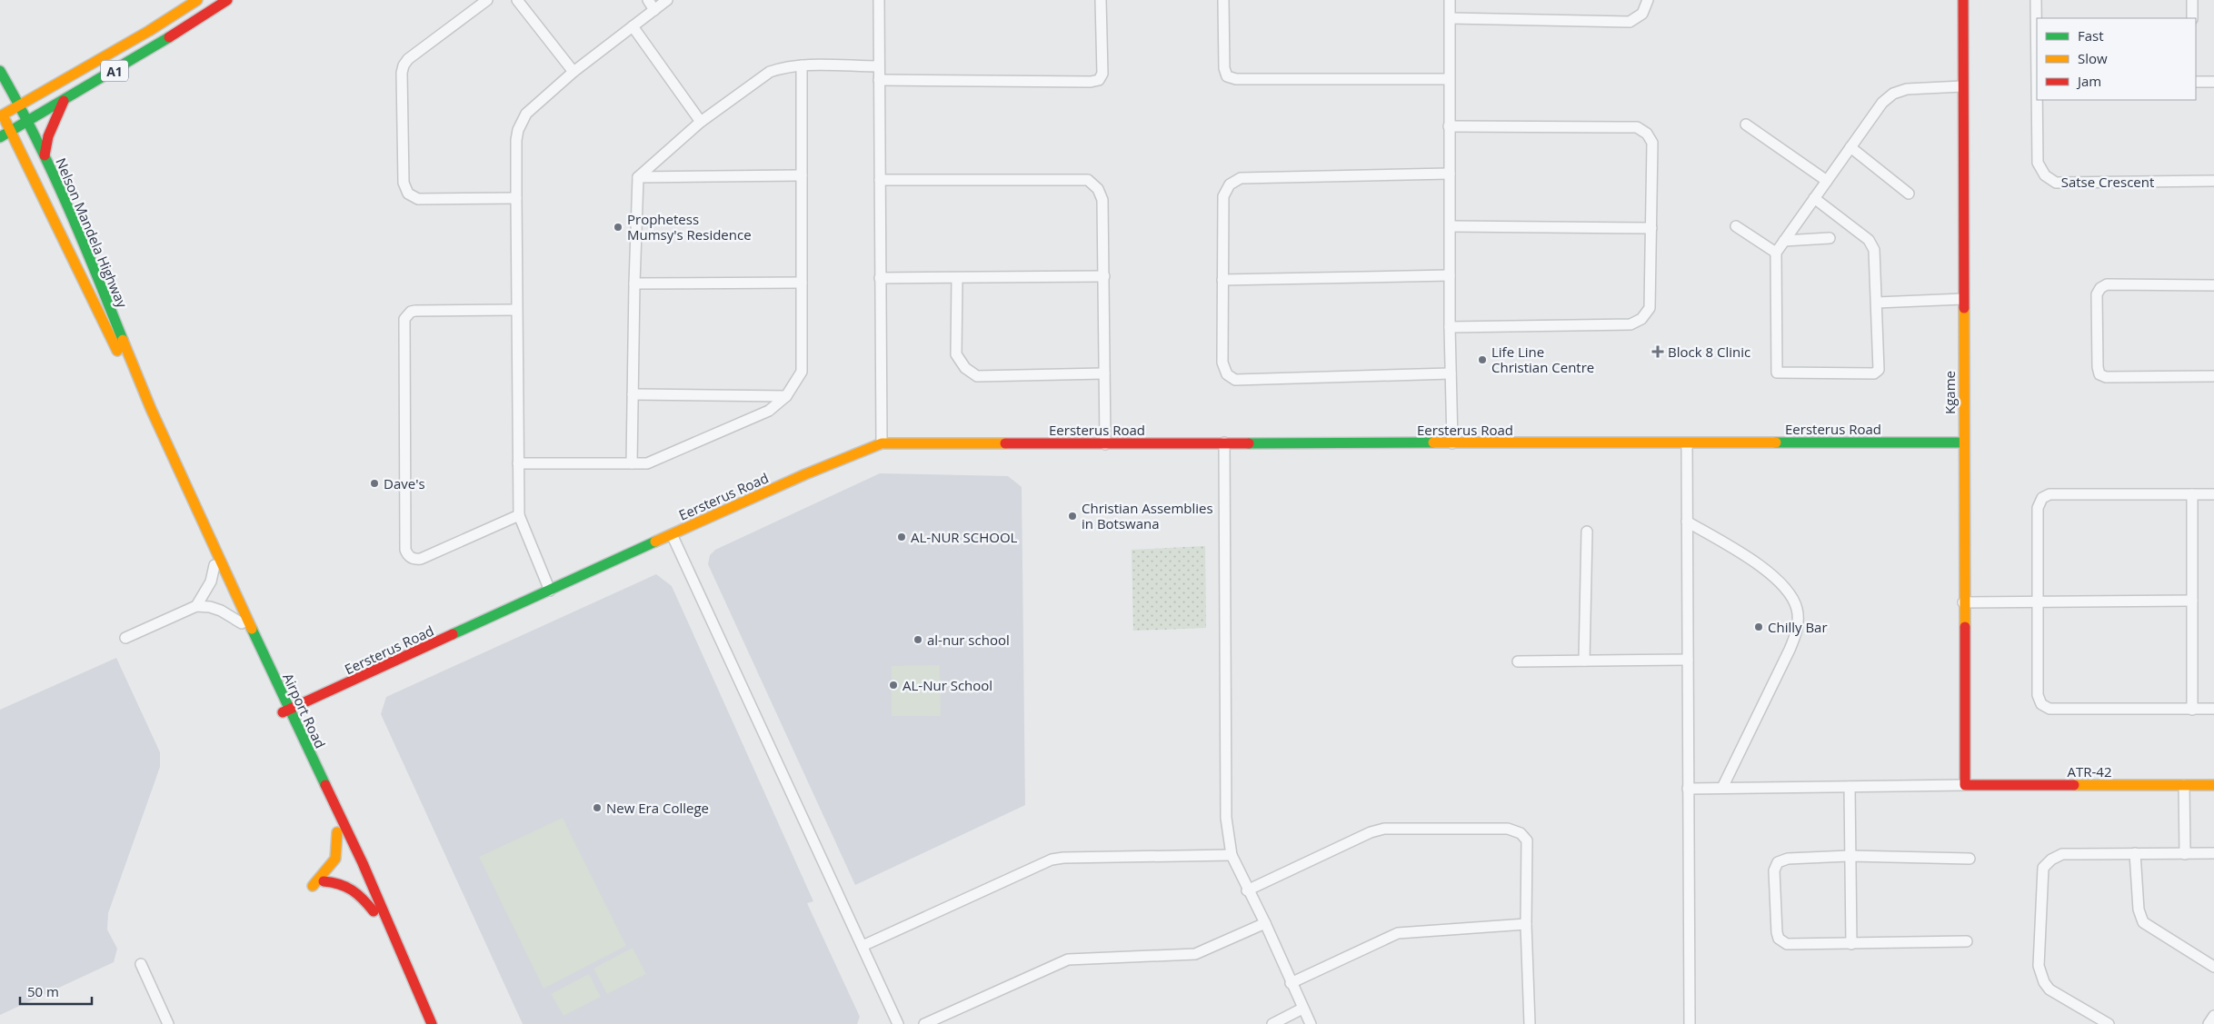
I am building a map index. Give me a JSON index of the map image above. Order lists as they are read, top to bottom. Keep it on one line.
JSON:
{"streets":{"main road":["A1","Nelson Mandela Highway","Kgame","Eersterus Road","Airport Road","ATR-42"],"street":["Satse Crescent"]},"crossings":[["A1","Nelson Mandela Highway"],["Nelson Mandela Highway","Airport Road"],["Kgame","Eersterus Road"],["Kgame","ATR-42"],["Eersterus Road","Airport Road"]],"places":{"other":["Prophetess Mumsy's Residence","Life Line Christian Centre","Dave's","Christian Assemblies in Botswana","AL-NUR SCHOOL","Chilly Bar","al-nur school","AL-Nur School","New Era College"],"health":["Block 8 Clinic"]},"legend":["Fast","Slow","Jam"],"scale_bar":"50 m"}
